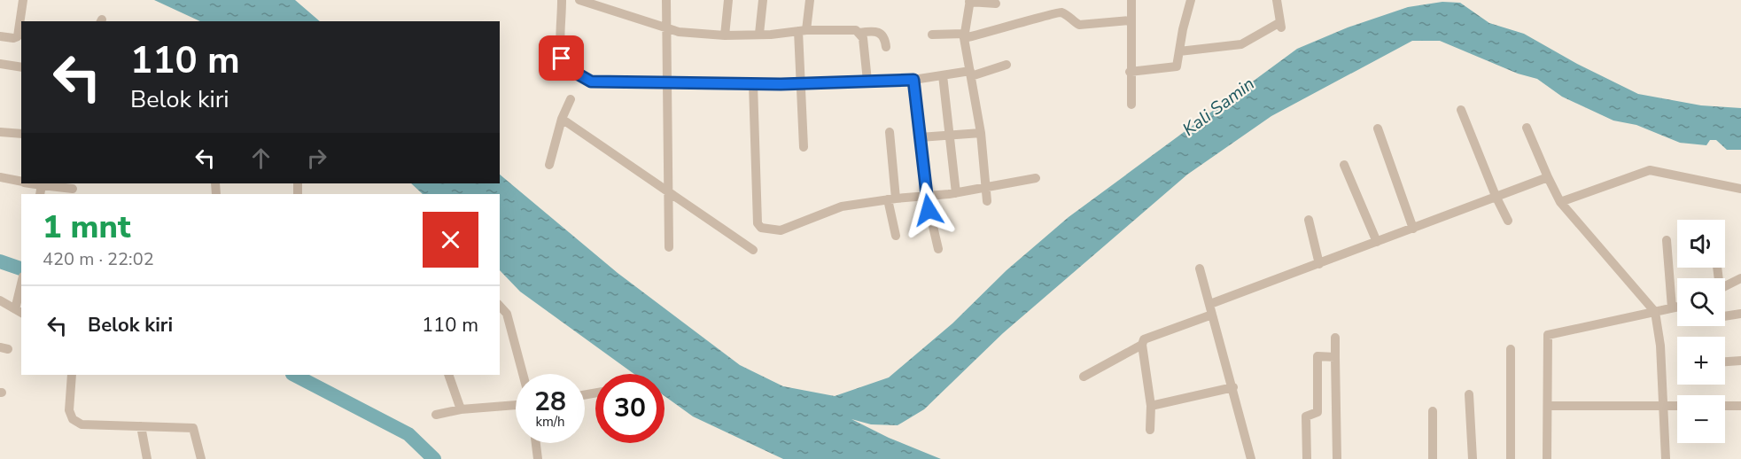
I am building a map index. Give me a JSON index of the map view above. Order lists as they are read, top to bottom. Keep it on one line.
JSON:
{"water":["Kali Samin"],"page":{"turn":["110 m","Belok kiri"],"heading":["1 mnt","420 m · 22:02"],"map_buttons":["+","−"],"list":[{"name":"Belok kiri","value":"110 m"}],"speed":"28 km/h","limit":"30"}}
